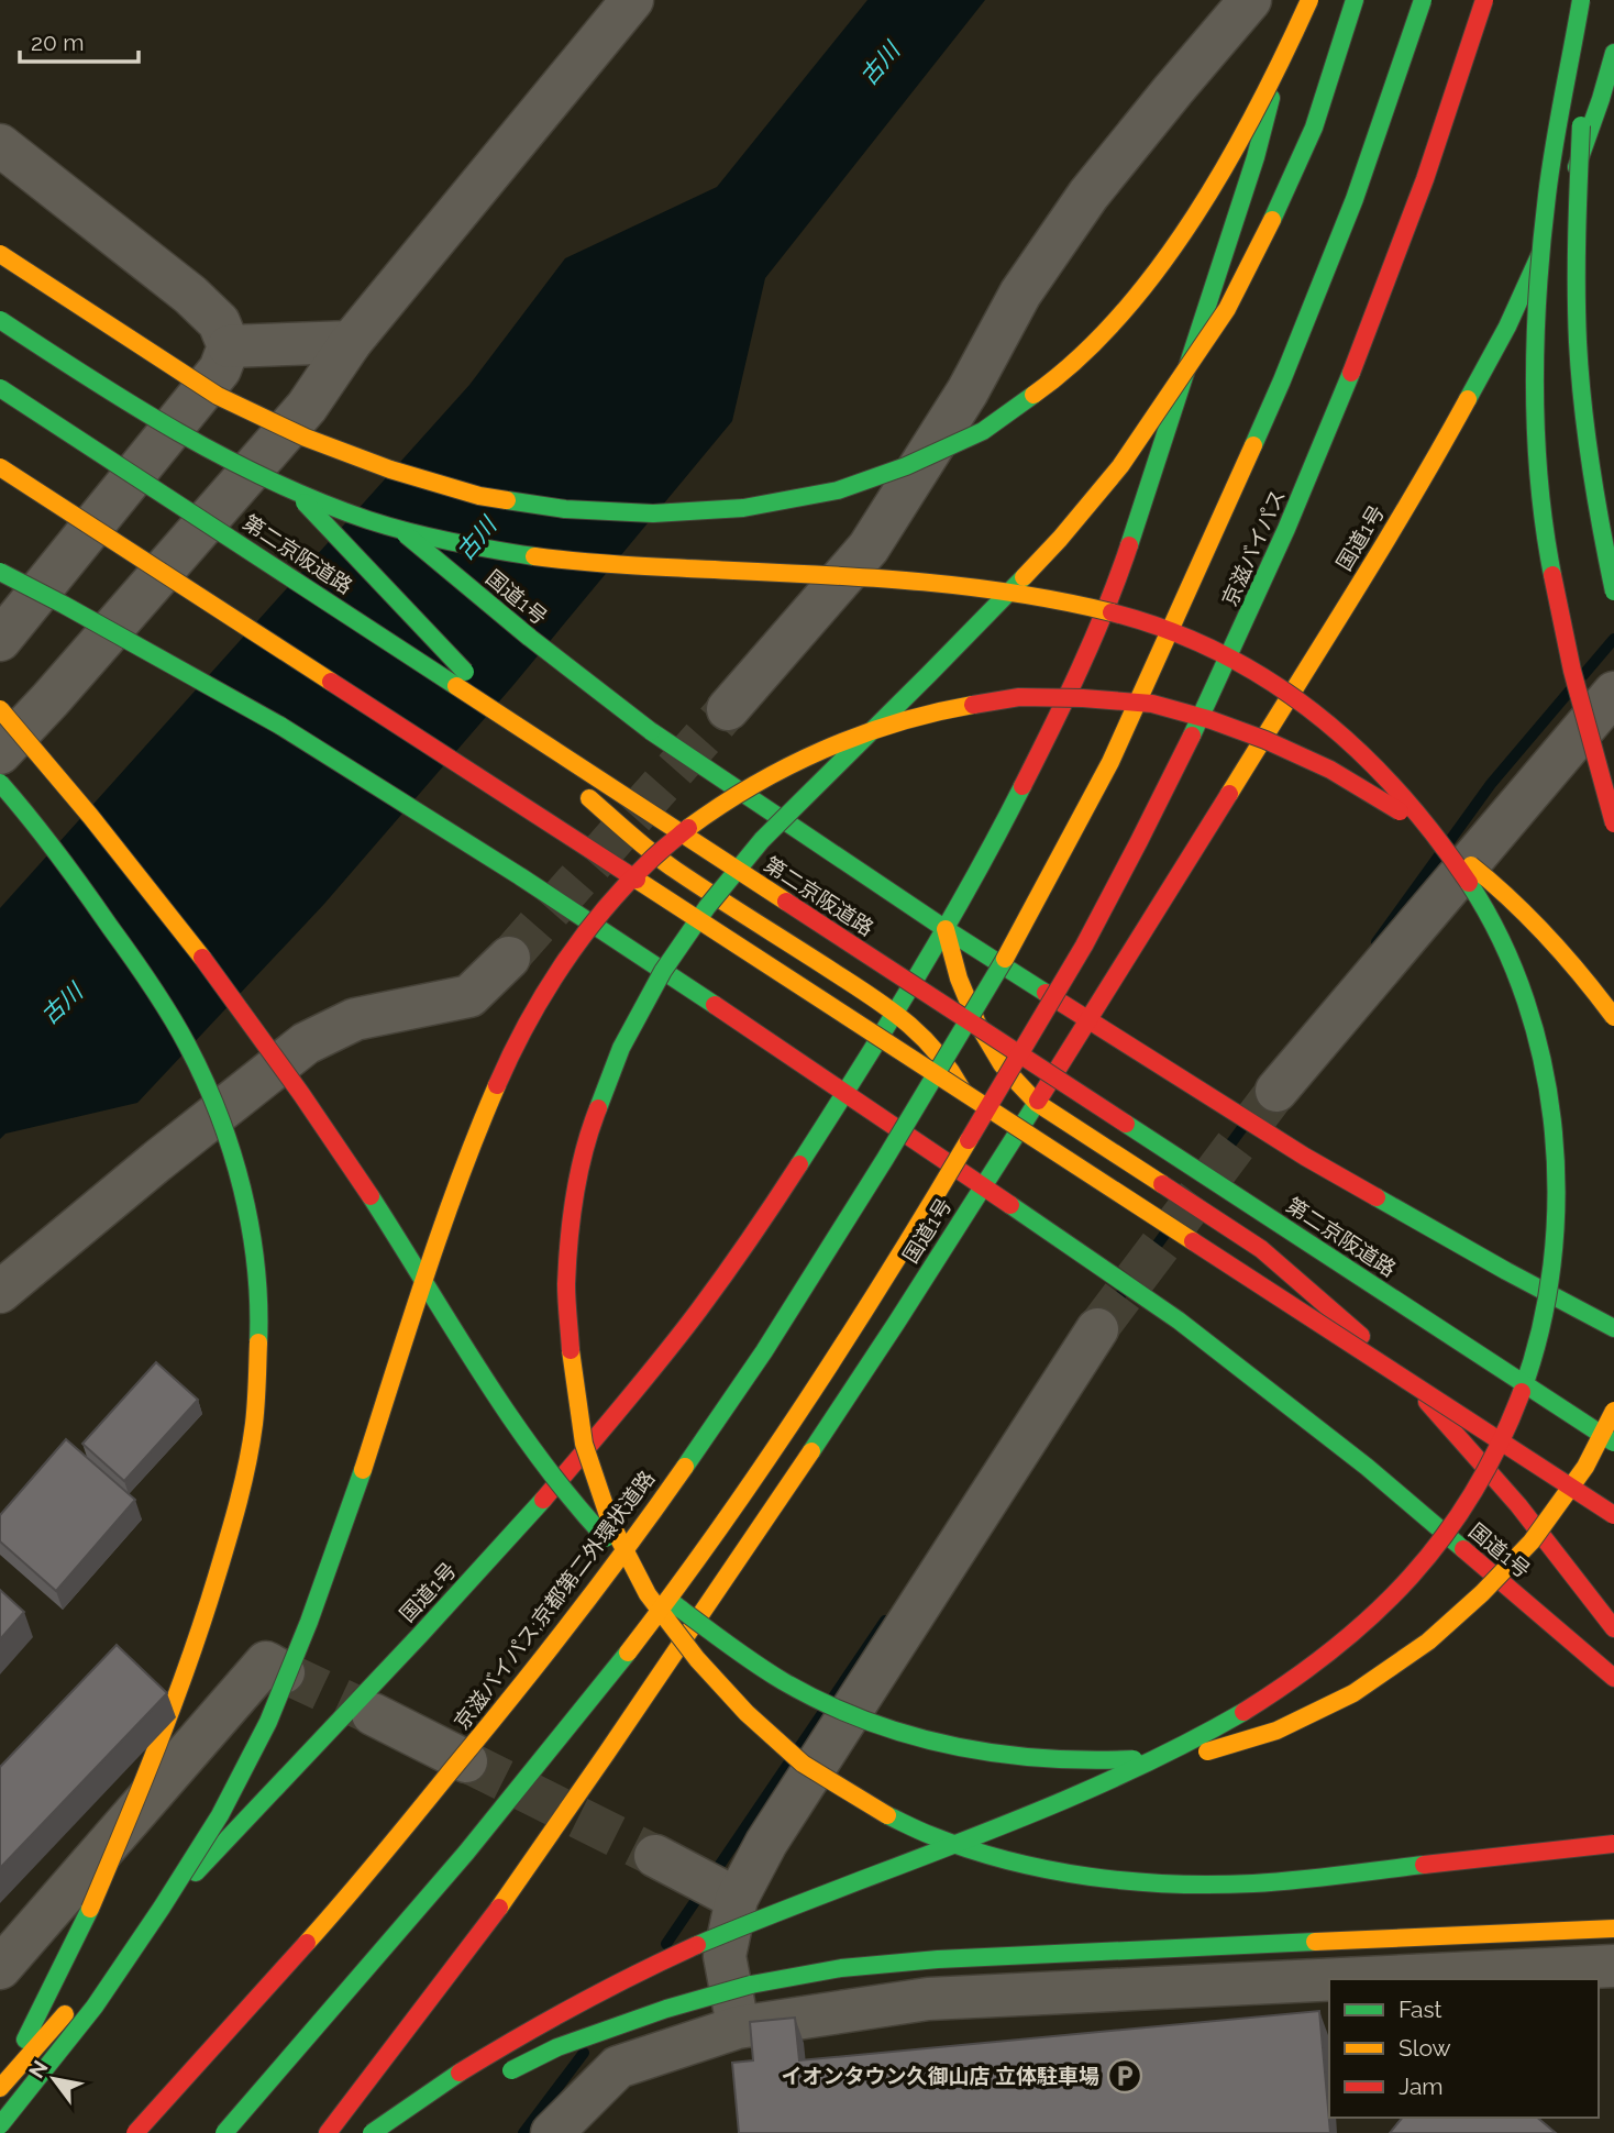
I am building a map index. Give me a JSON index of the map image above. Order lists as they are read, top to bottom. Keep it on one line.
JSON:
{"streets":{"highway":["国道1号","京滋バイパス","第二京阪道路","京滋バイパス;京都第二外環状道路"]},"crossings":[["京滋バイパス","京滋バイパス;京都第二外環状道路"]],"water":["古川"],"places":{"parking":["イオンタウン久御山店 立体駐車場"]},"legend":["Fast","Slow","Jam"],"scale_bar":"20 m","north":"top left"}
